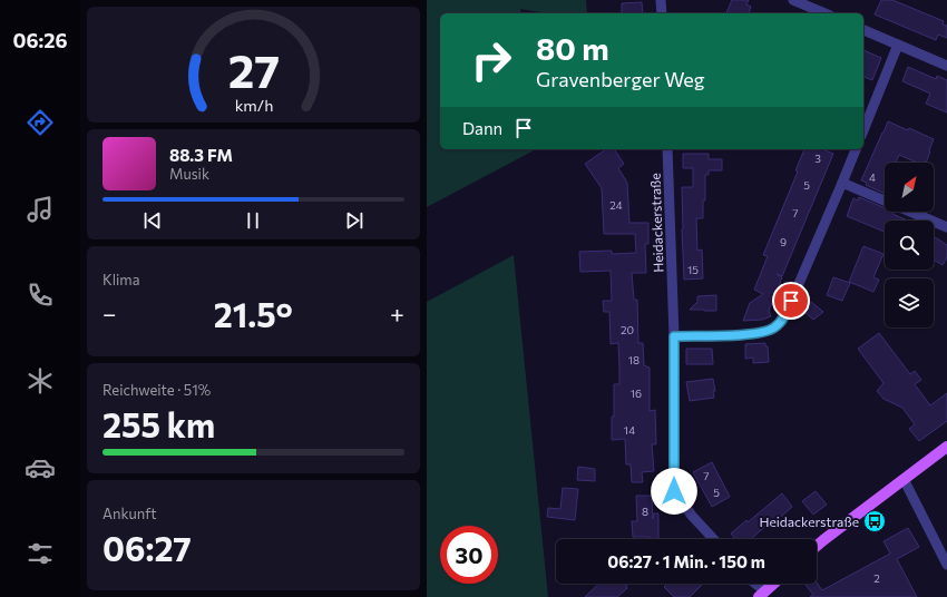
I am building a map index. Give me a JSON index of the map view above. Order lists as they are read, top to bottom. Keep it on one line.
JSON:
{"streets":{"street":["Heidackerstraße"]},"places":{"bus stop":["Heidackerstraße"]},"house_numbers":["3","4","5","24","7","9","15","20","18","16","14","7","5","8","2"],"north":"top right","page":{"tabs":"06:26","turn":["80 m","Gravenberger Weg"],"then":"Dann","song":["88.3 FM","Musik"],"tile":["Klima",["Reichweite · 51%","255 km"],["Ankunft","06:27"]],"heat":["−","21.5°","+"],"limit":"30","trip":"06:27 · 1 Min. · 150 m","gauge":["27","km/h"]}}
